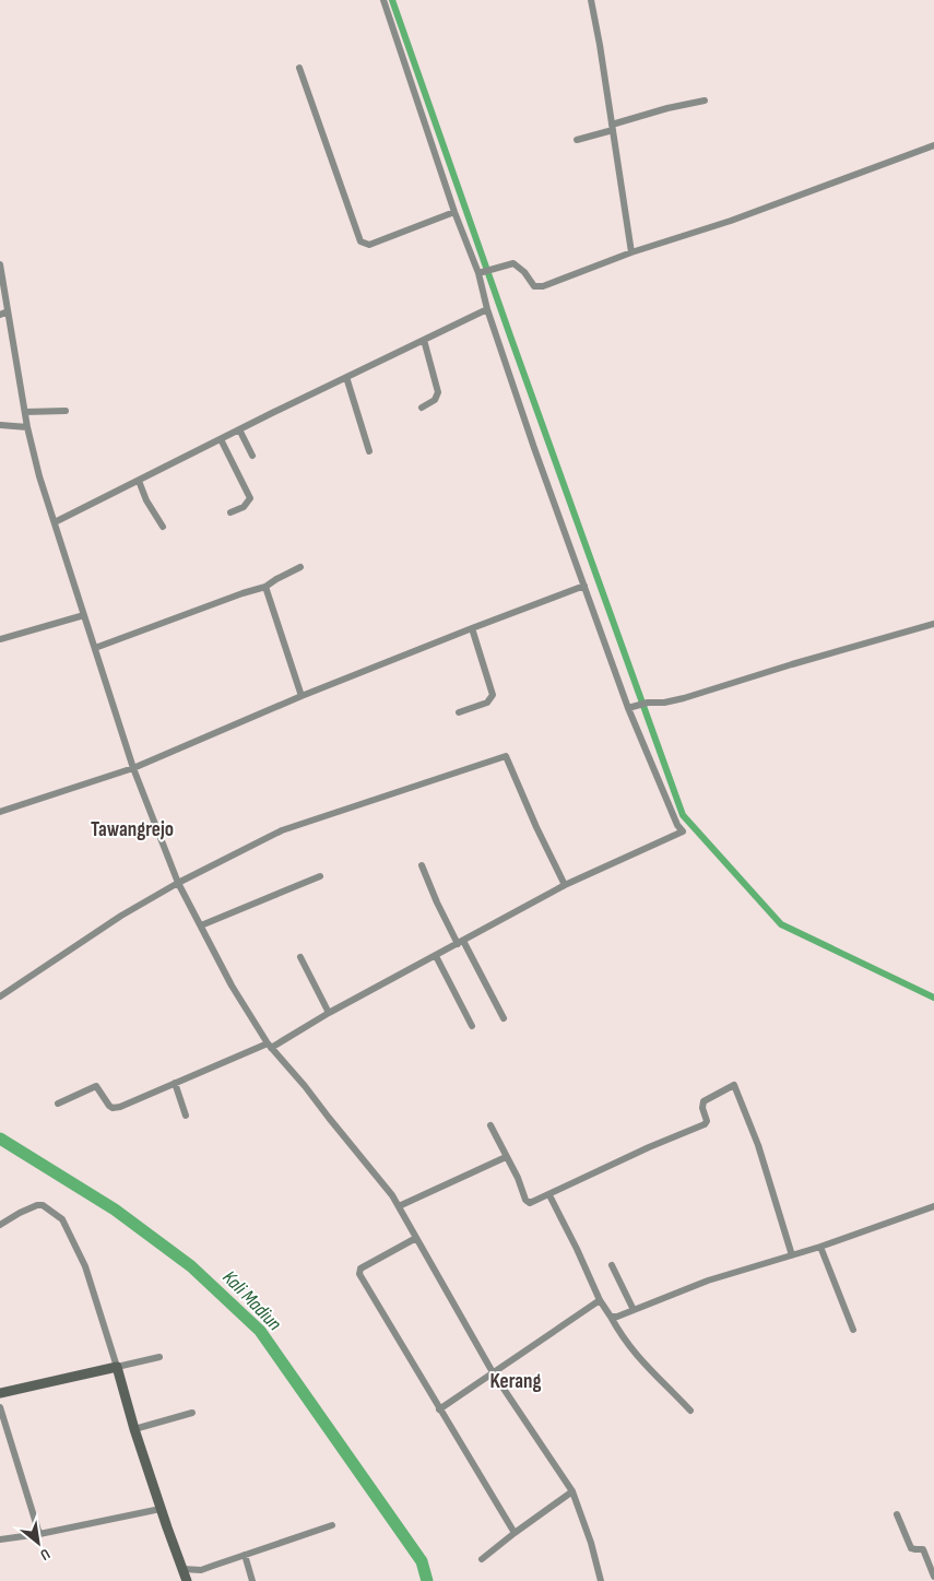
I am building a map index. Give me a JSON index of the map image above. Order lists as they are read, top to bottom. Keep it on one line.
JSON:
{"districts":["Tawangrejo","Kerang"],"water":["Kali Madiun"],"north":"bottom right"}
